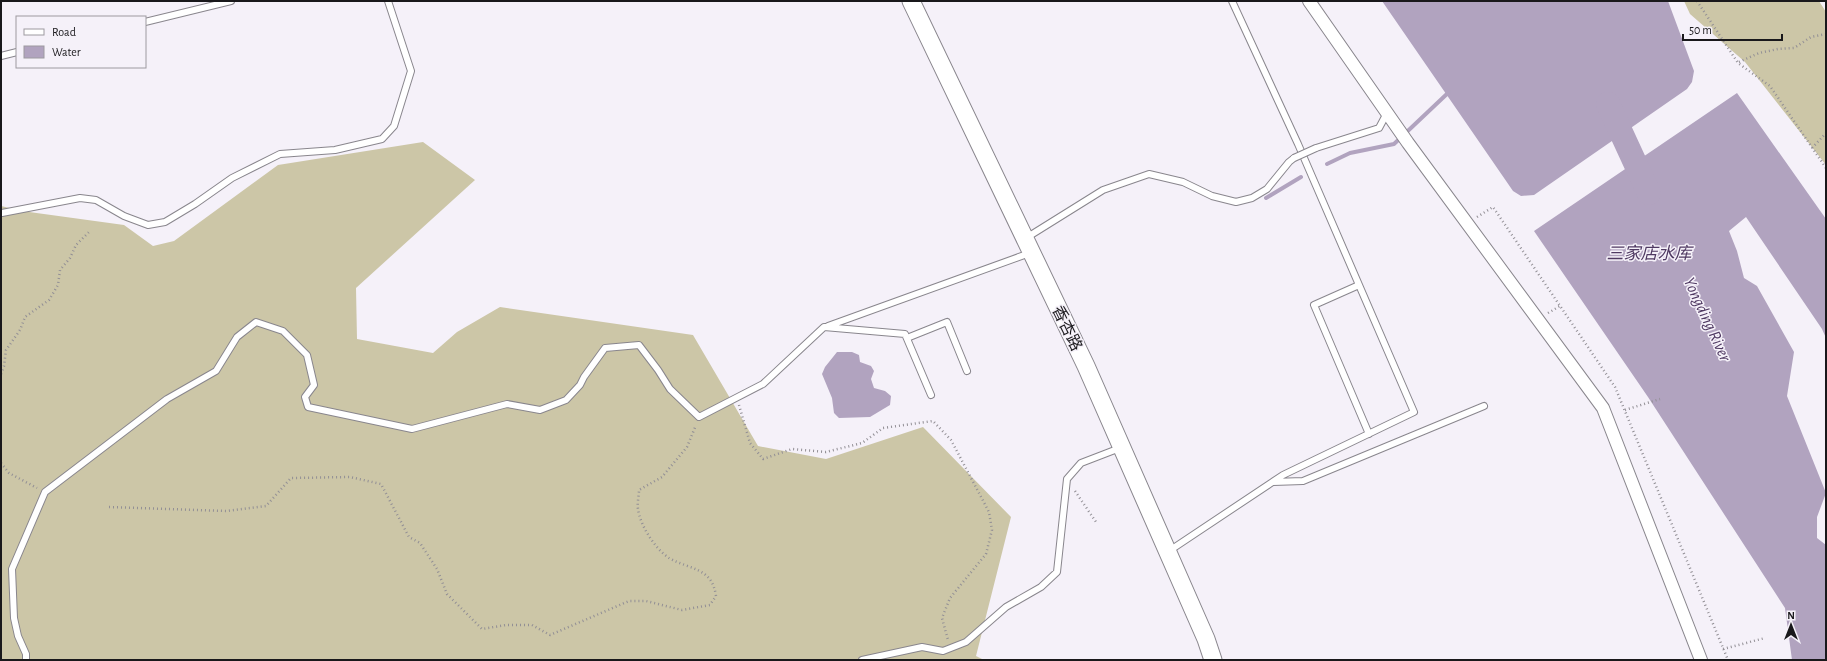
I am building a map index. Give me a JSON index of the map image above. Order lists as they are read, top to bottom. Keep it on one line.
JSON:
{"streets":{"street":["香杏路"]},"water":["三家店水库","Yongding River"],"legend":["Road","Water"],"scale_bar":"50 m","north":"top"}
